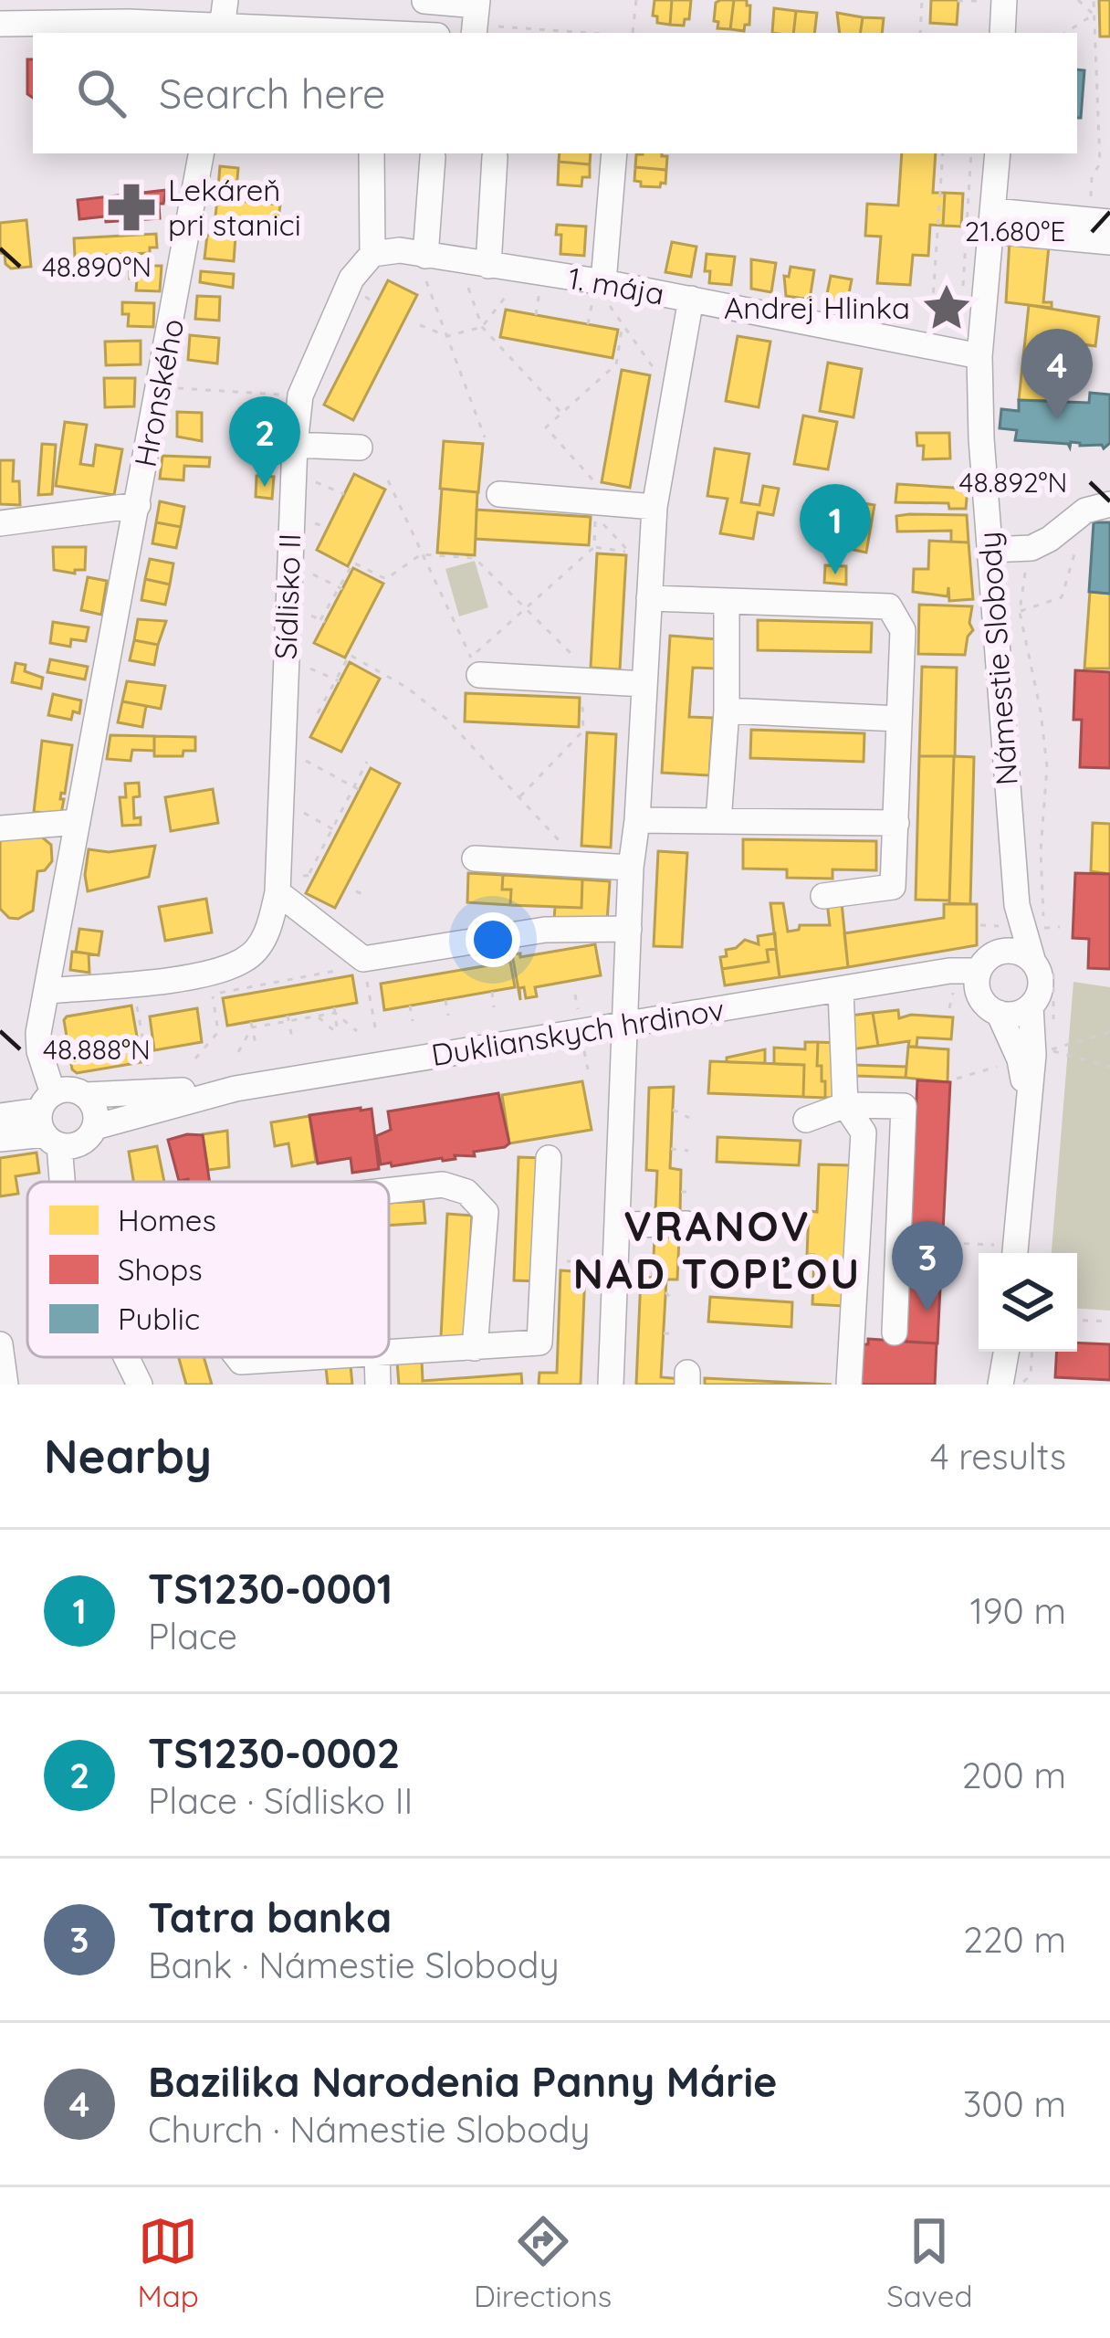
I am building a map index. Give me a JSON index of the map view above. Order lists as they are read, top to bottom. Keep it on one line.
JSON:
{"streets":{"street":["1. mája","Hronského","Sídlisko II","Námestie Slobody","Duklianskych hrdinov"]},"crossings":[["1. mája","Sídlisko II"],["1. mája","Duklianskych hrdinov"],["Hronského","Duklianskych hrdinov"],["Námestie Slobody","Duklianskych hrdinov"]],"districts":["VRANOV NAD TOPĽOU"],"places":{"pharmacy":["Lekáreň pri stanici"],"place":["Andrej Hlinka"]},"legend":["Homes","Shops","Public"],"page":{"search":"Search here","pins":["4","2","1","3"],"heading":["Nearby","4 results"],"list":[{"mark":"1","name":"TS1230-0001","note":"Place","value":"190 m"},{"mark":"2","name":"TS1230-0002","note":"Place · Sídlisko II","value":"200 m"},{"mark":"3","name":"Tatra banka","note":"Bank · Námestie Slobody","value":"220 m"},{"mark":"4","name":"Bazilika Narodenia Panny Márie","note":"Church · Námestie Slobody","value":"300 m"}],"nav":["Map","Directions","Saved"]},"coordinates":["21.680°E","48.890°N","48.892°N","48.888°N"]}
